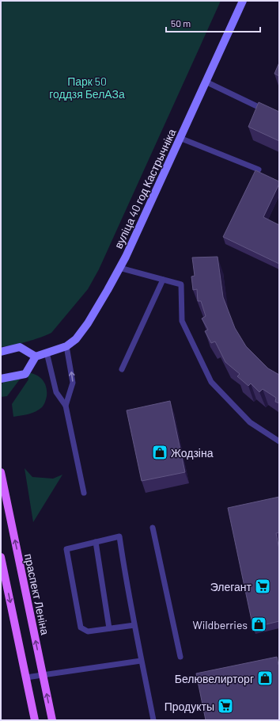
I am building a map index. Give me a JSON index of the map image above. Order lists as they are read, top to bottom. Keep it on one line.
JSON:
{"streets":{"main road":["вуліца 40 год Кастрычніка","праспект Леніна"]},"parks":["Парк 50 годдзя БелАЗа"],"places":{"shop":["Жодзіна","Wildberries","Белювелирторг"],"supermarket":["Элегант","Продукты"]},"scale_bar":"50 m"}
